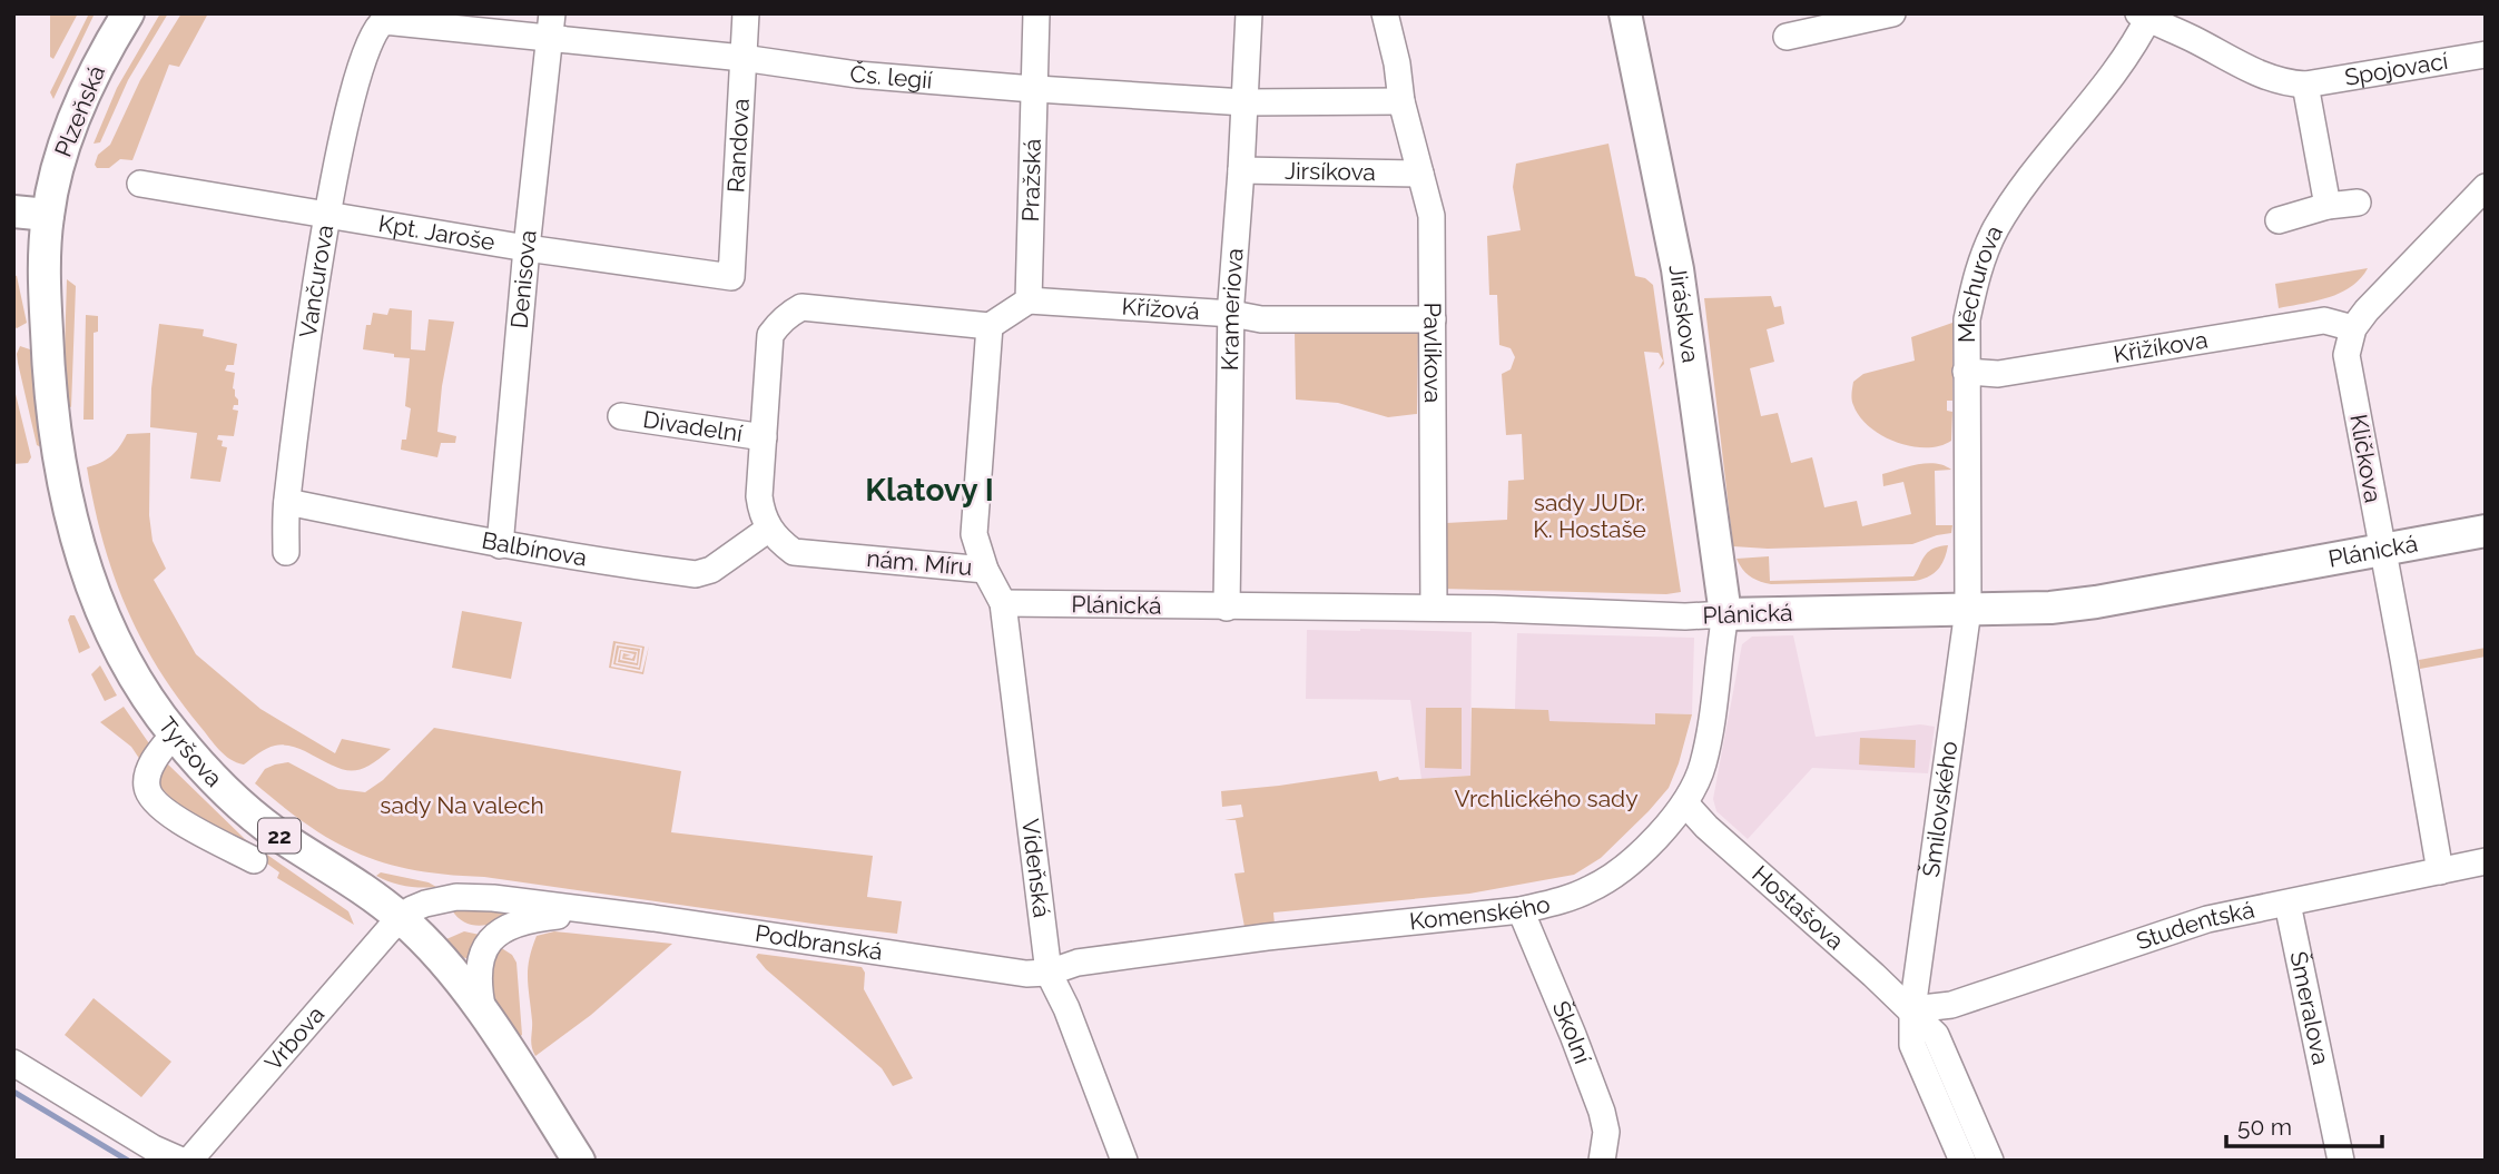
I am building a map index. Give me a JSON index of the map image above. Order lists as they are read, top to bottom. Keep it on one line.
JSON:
{"streets":{"main road":["Plzeňská","Jiráskova","Plánická","Tyršova","22"],"street":["Spojovací","Čs. legií","Randova","Jirsíkova","Pražská","Kpt. Jaroše","Denisova","Vančurova","Měchurova","Křížová","Krameriova","Křižíkova","Pavlíkova","Divadelní","Kličkova","Balbínova","nám. Míru","Šmilovského","Vídeňská","Hostašova","Komenského","Studentská","Podbranská","Šmeralova","Školní","Vrbova"]},"crossings":[["Spojovací","Měchurova"],["Čs. legií","Randova"],["Čs. legií","Pražská"],["Čs. legií","Denisova"],["Čs. legií","Vančurova"],["Čs. legií","Krameriova"],["Čs. legií","Pavlíkova"],["Plzeňská","Tyršova"],["Randova","Kpt. Jaroše"],["Jirsíkova","Krameriova"],["Jirsíkova","Pavlíkova"],["Pražská","Křížová"],["Kpt. Jaroše","Denisova"],["Kpt. Jaroše","Vančurova"],["Denisova","Balbínova"],["Vančurova","Balbínova"],["Měchurova","Křižíkova"],["Měchurova","Plánická"],["Měchurova","Šmilovského"],["Křížová","Krameriova"],["Křížová","Pavlíkova"],["Krameriova","Plánická"],["Jiráskova","Plánická"],["Jiráskova","Komenského"],["Křižíkova","Kličkova"],["Pavlíkova","Plánická"],["Kličkova","Plánická"],["Kličkova","Studentská"],["Balbínova","nám. Míru"],["Plánická","Šmilovského"],["Plánická","Vídeňská"],["Plánická","Komenského"],["nám. Míru","Vídeňská"],["Tyršova","Podbranská"],["Tyršova","Vrbova"],["Šmilovského","Hostašova"],["Šmilovského","Studentská"],["Vídeňská","Komenského"],["Vídeňská","Podbranská"],["Hostašova","Komenského"],["Hostašova","Studentská"],["Komenského","Podbranská"],["Komenského","Školní"],["Studentská","Šmeralova"],["Podbranská","Vrbova"]],"districts":["Klatovy I"],"parks":["sady JUDr. K. Hostaše","Vrchlického sady","sady Na valech"],"scale_bar":"50 m"}
